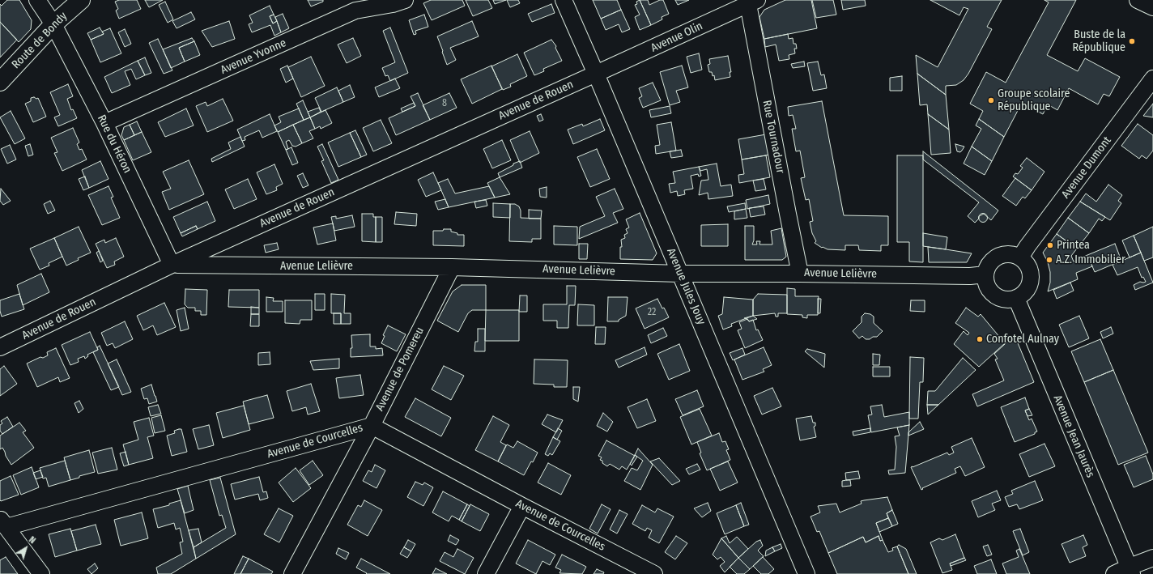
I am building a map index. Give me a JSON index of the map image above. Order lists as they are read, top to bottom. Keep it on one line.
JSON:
{"streets":{"street":["Avenue Olin","Route de Bondy","Avenue Yvonne","Avenue de Rouen","Rue Tournadour","Rue du Héron","Avenue Dumont","Avenue Lelièvre","Avenue Jules Jouy","Avenue de Pomereu","Avenue Jean Jaurès","Avenue de Courcelles"]},"crossings":[["Avenue Olin","Avenue de Rouen"],["Avenue Olin","Rue Tournadour"],["Avenue Olin","Avenue Jules Jouy"],["Route de Bondy","Rue du Héron"],["Avenue Yvonne","Rue du Héron"],["Avenue de Rouen","Rue du Héron"],["Avenue de Rouen","Avenue Lelièvre"],["Avenue de Rouen","Avenue Jules Jouy"],["Rue Tournadour","Avenue Lelièvre"],["Rue du Héron","Avenue Lelièvre"],["Avenue Dumont","Avenue Lelièvre"],["Avenue Dumont","Avenue Jean Jaurès"],["Avenue Lelièvre","Avenue Jules Jouy"],["Avenue Lelièvre","Avenue de Pomereu"],["Avenue Lelièvre","Avenue Jean Jaurès"],["Avenue de Pomereu","Avenue de Courcelles"]],"places":["Buste de la République","Groupe scolaire République","Printea","A.Z. Immobilier","Confotel Aulnay"],"house_numbers":["8","22"],"north":"top right"}
